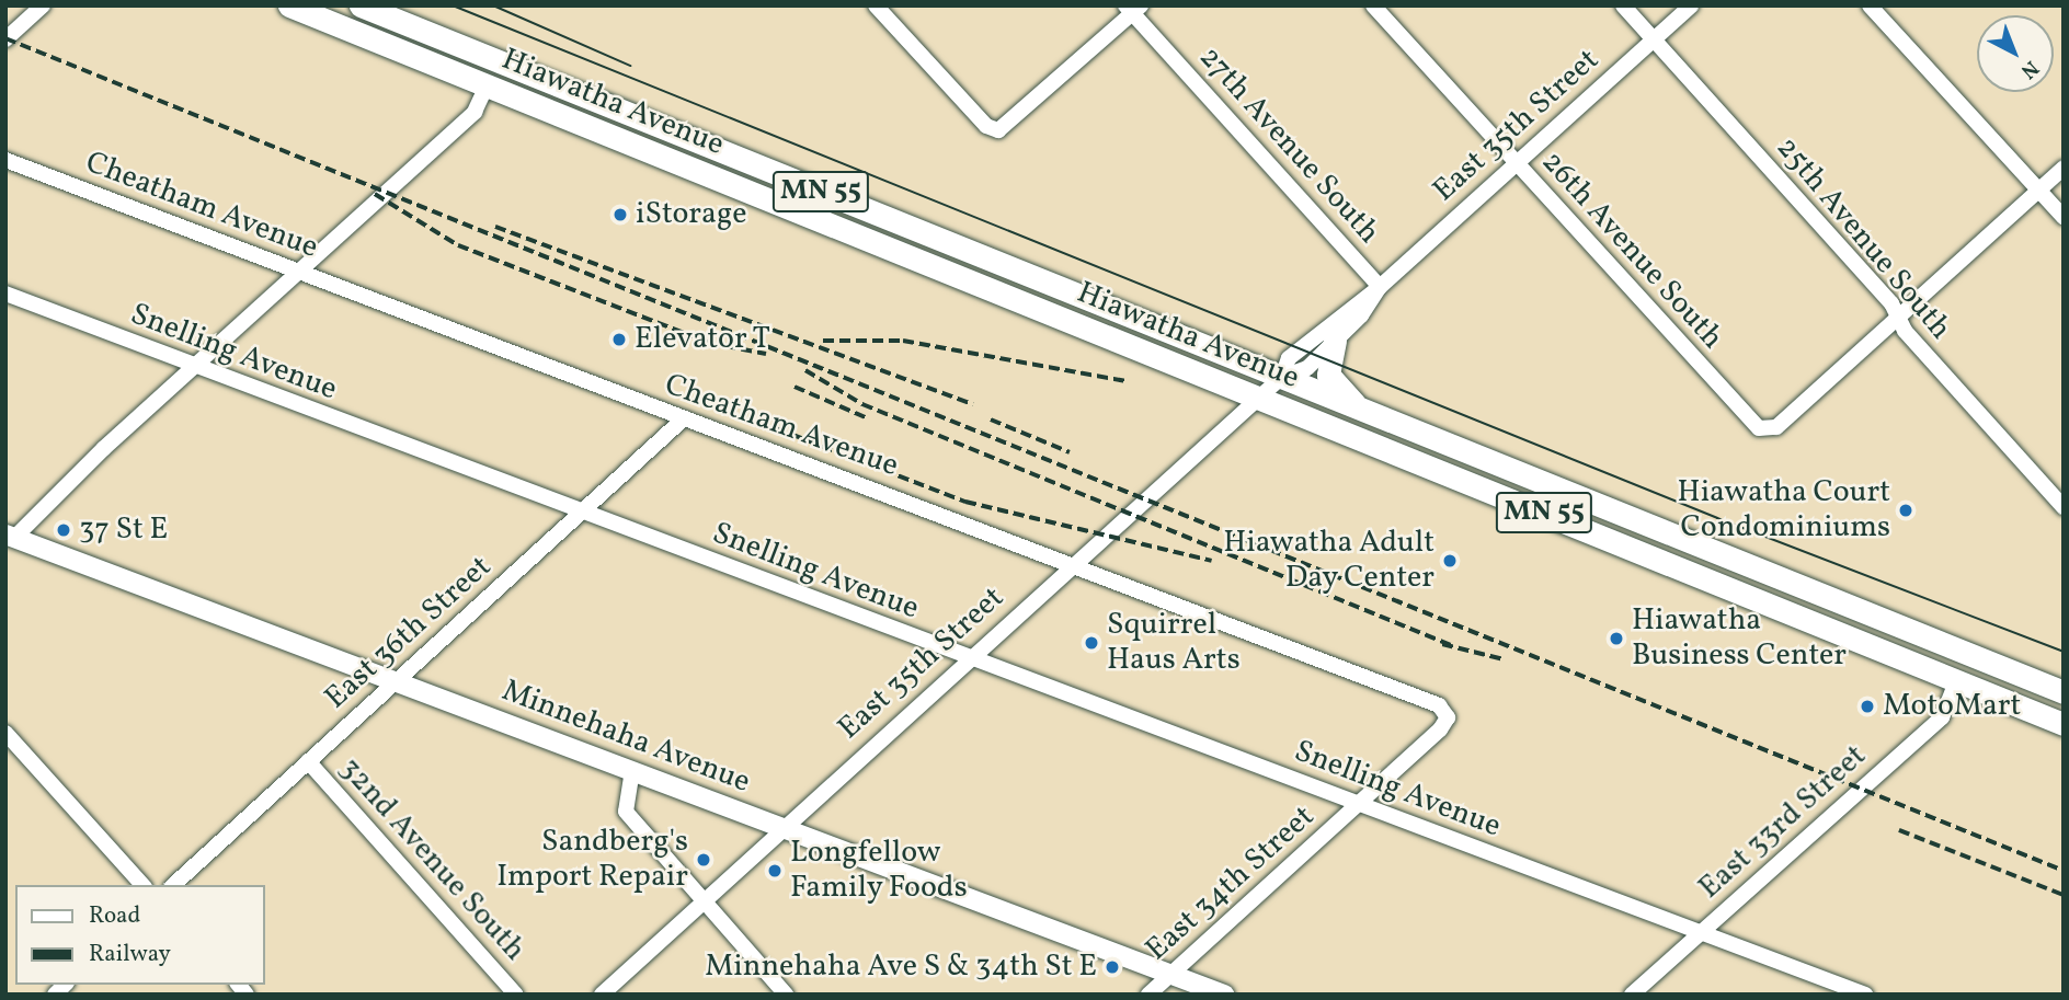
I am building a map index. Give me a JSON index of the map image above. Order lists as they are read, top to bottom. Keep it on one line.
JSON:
{"streets":{"highway":["Hiawatha Avenue","MN 55"],"main road":["Minnehaha Avenue"],"street":["East 35th Street","27th Avenue South","Cheatham Avenue","25th Avenue South","26th Avenue South","Snelling Avenue","East 36th Street","East 33rd Street","32nd Avenue South","East 34th Street"]},"crossings":[["Hiawatha Avenue","East 35th Street"],["Hiawatha Avenue","East 33rd Street"],["East 35th Street","27th Avenue South"],["East 35th Street","Cheatham Avenue"],["East 35th Street","25th Avenue South"],["East 35th Street","26th Avenue South"],["East 35th Street","Snelling Avenue"],["East 35th Street","Minnehaha Avenue"],["Cheatham Avenue","East 36th Street"],["Cheatham Avenue","East 34th Street"],["25th Avenue South","26th Avenue South"],["Snelling Avenue","East 36th Street"],["Snelling Avenue","East 33rd Street"],["Snelling Avenue","East 34th Street"],["East 36th Street","Minnehaha Avenue"],["East 36th Street","32nd Avenue South"],["Minnehaha Avenue","East 34th Street"]],"places":["iStorage","Elevator T","Hiawatha Court Condominiums","37 St E","Hiawatha Adult Day Center","Hiawatha Business Center","Squirrel Haus Arts","MotoMart","Sandberg's Import Repair","Longfellow Family Foods","Minnehaha Ave S & 34th St E"],"legend":["Road","Railway"],"north":"bottom right"}
